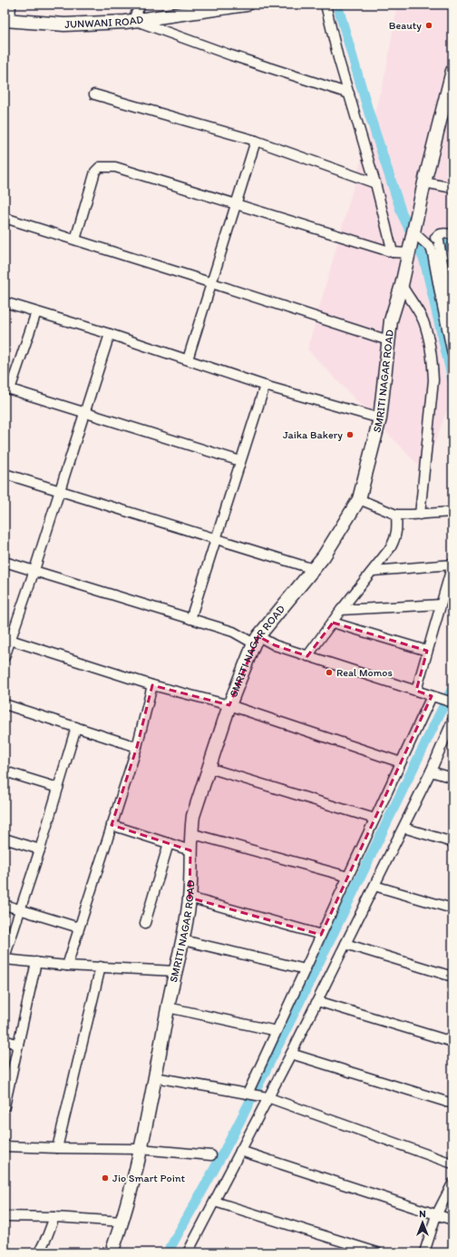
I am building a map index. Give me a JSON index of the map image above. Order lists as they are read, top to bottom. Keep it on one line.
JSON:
{"streets":{"main road":["JUNWANI ROAD","SMRITI NAGAR ROAD"]},"places":["Beauty","Jaika Bakery","Real Momos","Jio Smart Point"],"north":"top"}
